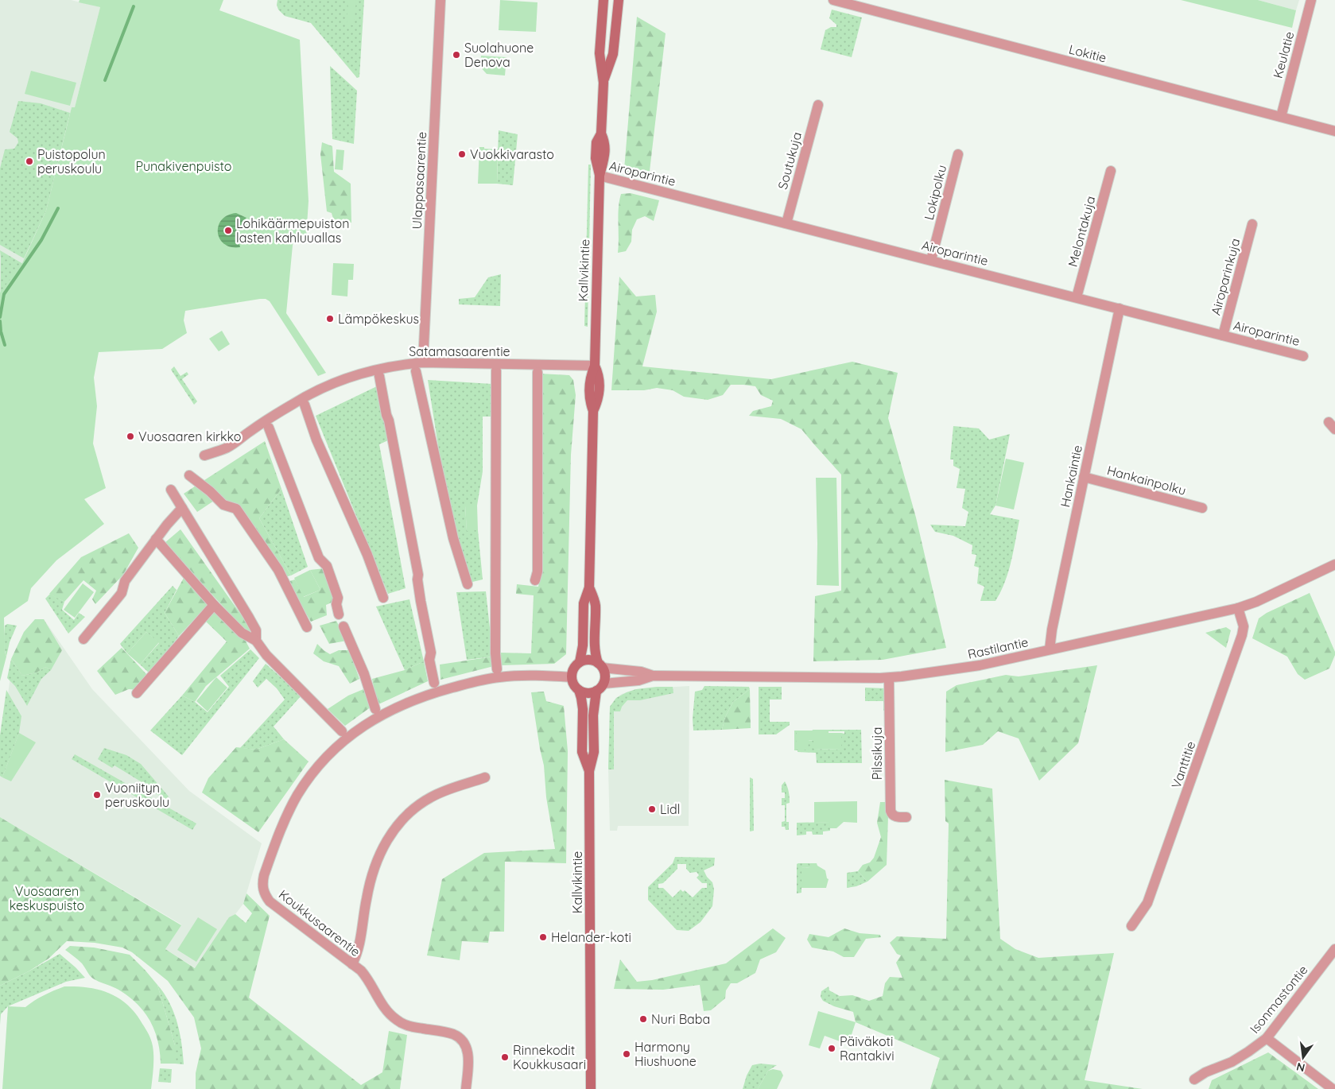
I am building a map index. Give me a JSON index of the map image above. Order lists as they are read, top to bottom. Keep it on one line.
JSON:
{"streets":{"main road":["Kallvikintie"],"street":["Lokitie","Keulatie","Soutukuja","Airoparintie","Ulappasaarentie","Lokipolku","Melontakuja","Airoparinkuja","Satamasaarentie","Hankaintie","Hankainpolku","Rastilantie","Pilssikuja","Vanttitie","Koukkusaarentie","Isonmastontie"]},"crossings":[["Lokitie","Keulatie"],["Soutukuja","Airoparintie"],["Airoparintie","Lokipolku"],["Airoparintie","Melontakuja"],["Airoparintie","Kallvikintie"],["Airoparintie","Airoparinkuja"],["Airoparintie","Hankaintie"],["Ulappasaarentie","Satamasaarentie"],["Kallvikintie","Satamasaarentie"],["Kallvikintie","Rastilantie"],["Kallvikintie","Koukkusaarentie"],["Hankaintie","Hankainpolku"],["Hankaintie","Rastilantie"],["Rastilantie","Pilssikuja"],["Rastilantie","Vanttitie"],["Rastilantie","Koukkusaarentie"]],"parks":["Punakivenpuisto","Vuosaaren keskuspuisto"],"places":["Suolahuone Denova","Vuokkivarasto","Puistopolun peruskoulu","Lohikäärmepuiston lasten kahluuallas","Lämpökeskus","Vuosaaren kirkko","Vuoniityn peruskoulu","Lidl","Helander-koti","Nuri Baba","Päiväkoti Rantakivi","Harmony Hiushuone","Rinnekodit Koukkusaari"],"north":"bottom"}
